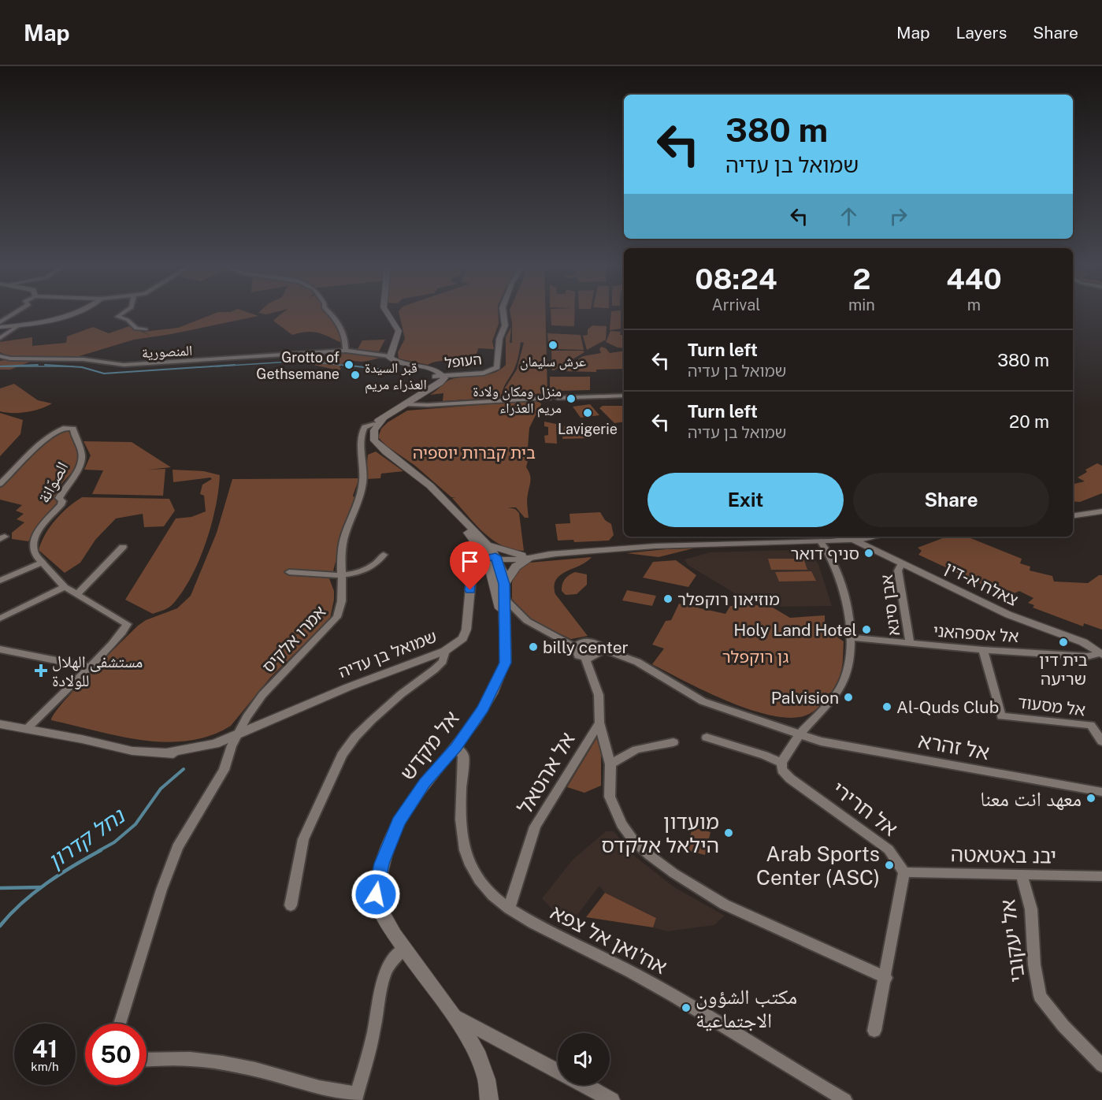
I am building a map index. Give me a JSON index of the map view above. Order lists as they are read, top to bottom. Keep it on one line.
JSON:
{"streets":{"main road":["אל מקדש"],"street":["المنصورية","העופל","الصوّانة","צאלח א-דין","אבן סינא","אל אספהאני","אמרו אלקיס","שמואל בן עדיה","אל מסעוד","אל זהרא","אל אהטאל","אל חרירי","יבנ באטאטה","אח'ואן אל צפא","אל יעקובי"]},"crossings":[["الصوّانة","שמואל בן עדיה"],["צאלח א-דין","אבן סינא"],["צאלח א-דין","אל אספהאני"],["אבן סינא","אל אספהאני"],["אל אספהאני","אל מסעוד"],["אמרו אלקיס","שמואל בן עדיה"],["אל מקדש","אח'ואן אל צפא"],["אל אהטאל","אח'ואן אל צפא"],["אל חרירי","יבנ באטאטה"],["יבנ באטאטה","אל יעקובי"]],"water":["נחל קדרון"],"parks":["בית קברות יוספיה","גן רוקפלר"],"places":{"other":["عرش سليمان","Grotto of Gethsemane","قبر السيدة العذراء مريم","منزل ومكان ولادة مريم العذراء","Lavigerie","סניף דואר","מוזיאון רוקפלר","Holy Land Hotel","בית דין שריעה","billy center","Palvision","Al-Quds Club","معهد انت معنا","מועדון הילאל אלקדס","Arab Sports Center (ASC)","مكتب الشؤون الاجتماعية"],"health":["مستشفى الهلال للولادة"]},"page":{"header":"Map","nav":["Map","Layers","Share"],"turn":["380 m","שמואל בן עדיה"],"eta":["08:24","Arrival","2","min","440","m"],"list":[{"name":"Turn left","note":"שמואל בן עדיה","value":"380 m"},{"name":"Turn left","note":"שמואל בן עדיה","value":"20 m"}],"buttons":["Exit","Share"],"speed":"41 km/h","limit":"50"}}
